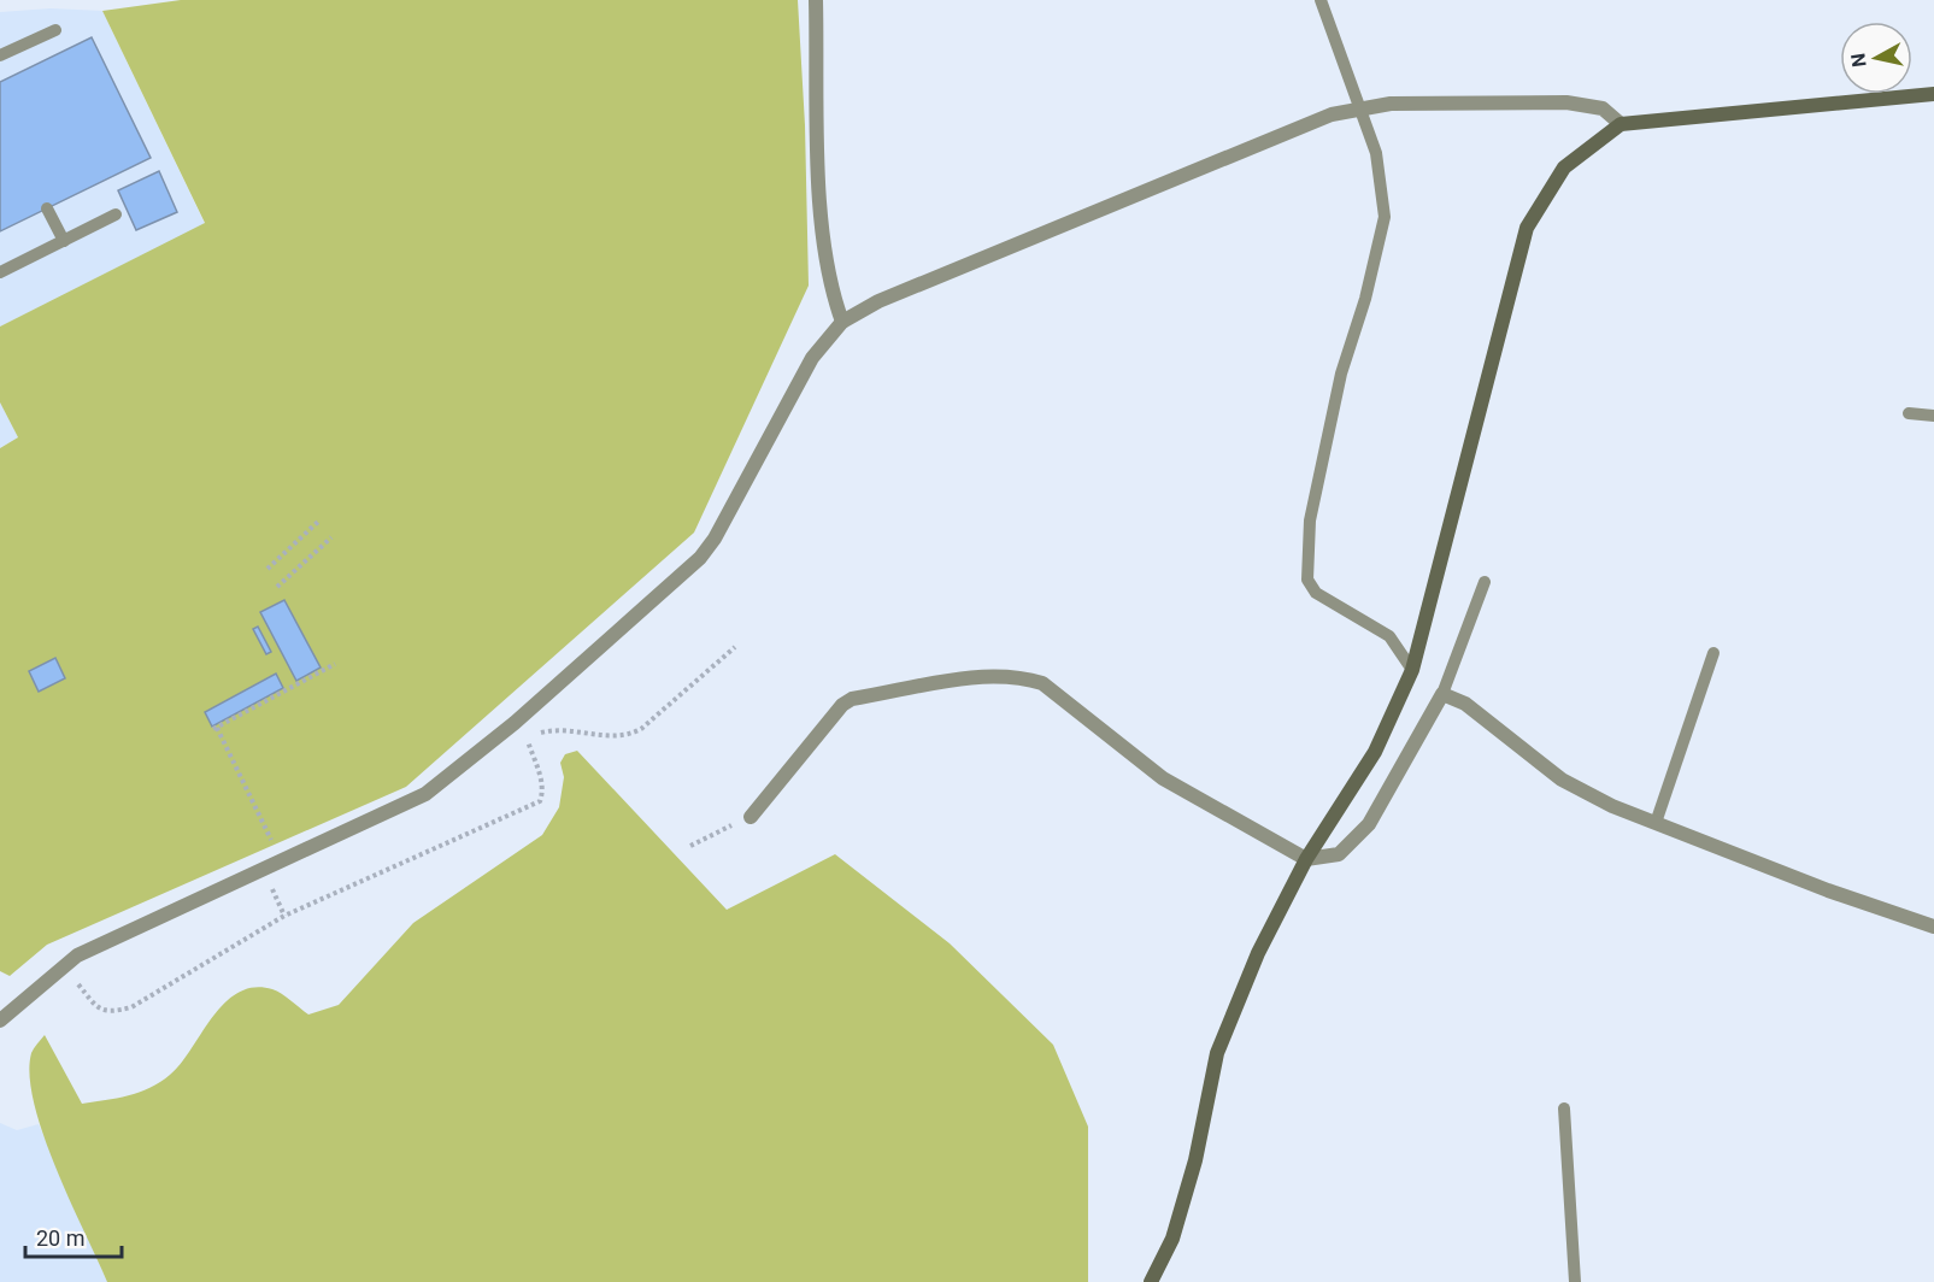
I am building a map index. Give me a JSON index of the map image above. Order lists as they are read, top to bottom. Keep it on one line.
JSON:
{"scale_bar":"20 m","north":"left"}
